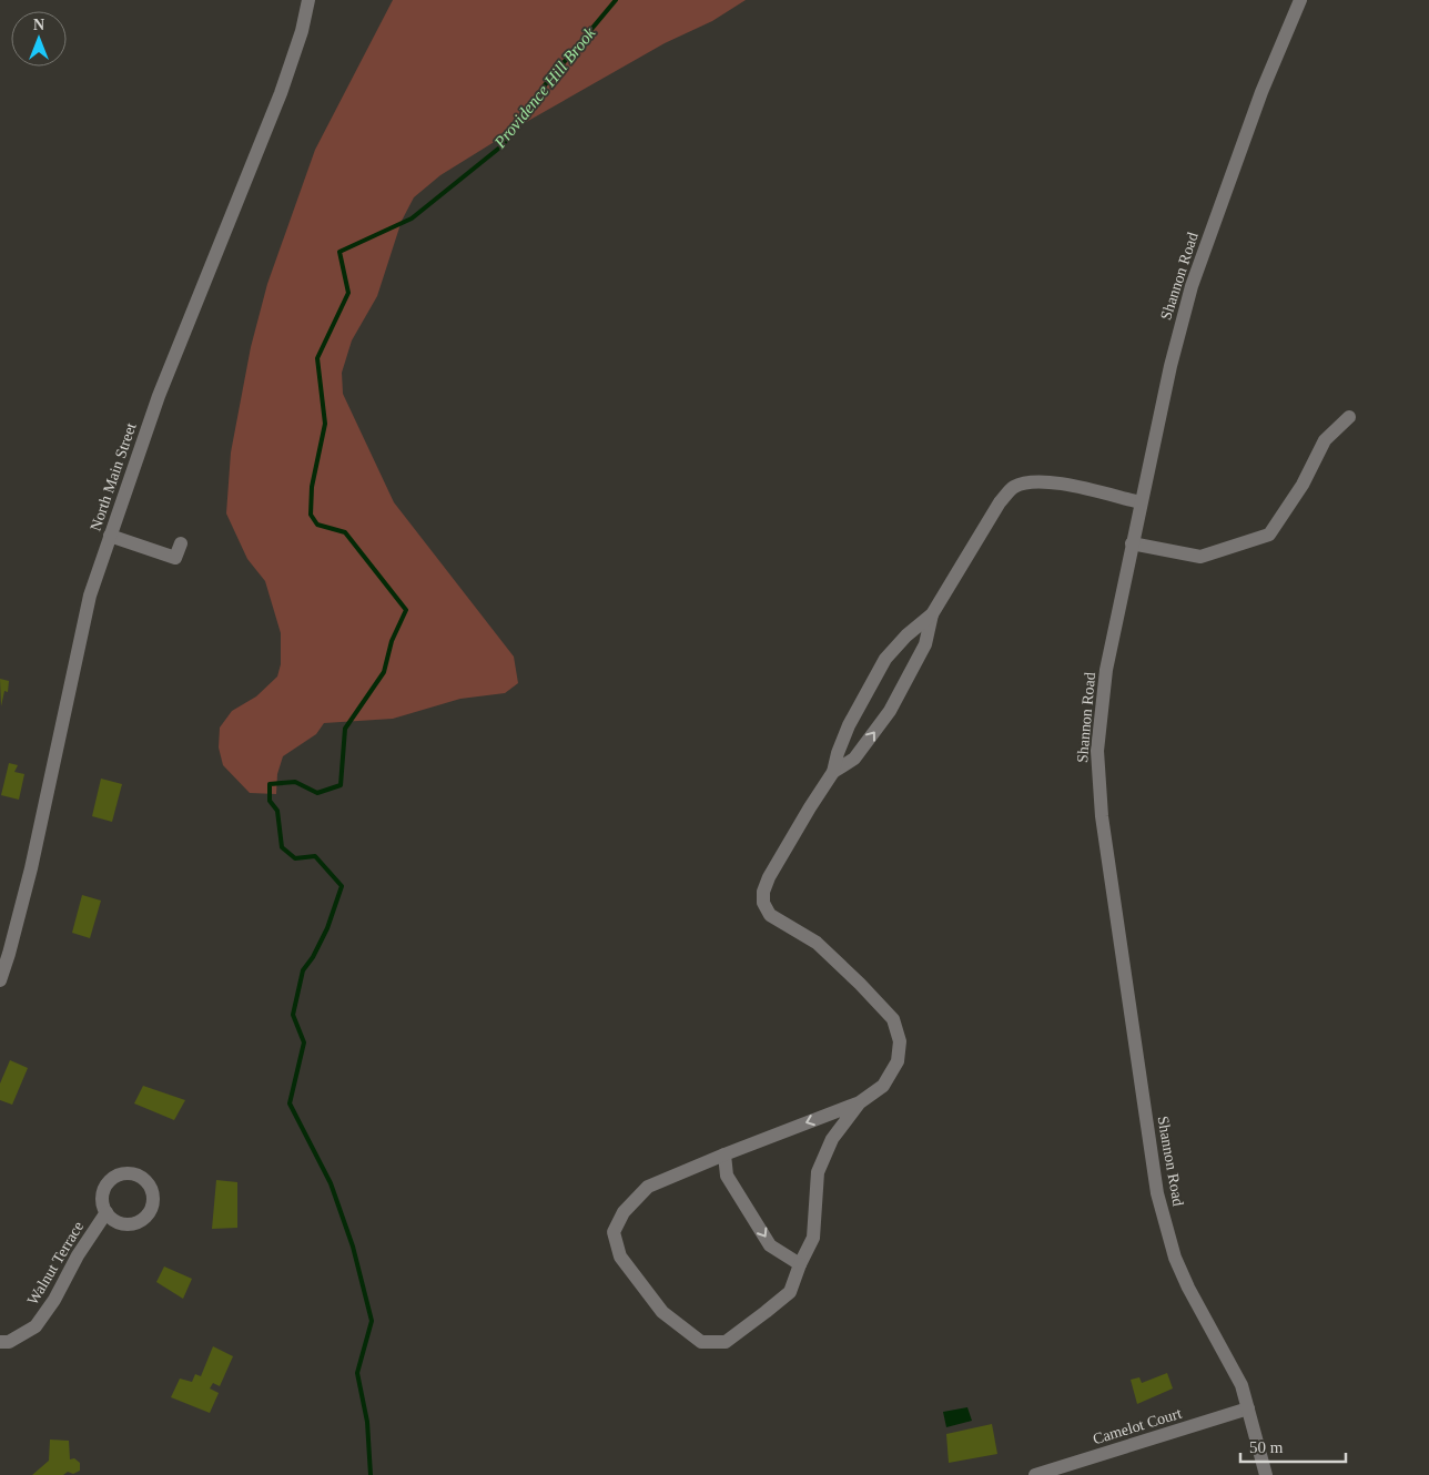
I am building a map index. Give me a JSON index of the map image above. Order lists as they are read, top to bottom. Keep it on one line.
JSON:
{"streets":{"street":["Shannon Road","North Main Street","Walnut Terrace","Camelot Court"]},"crossings":[["Shannon Road","Camelot Court"]],"water":["Providence Hill Brook"],"scale_bar":"50 m","north":"top"}
